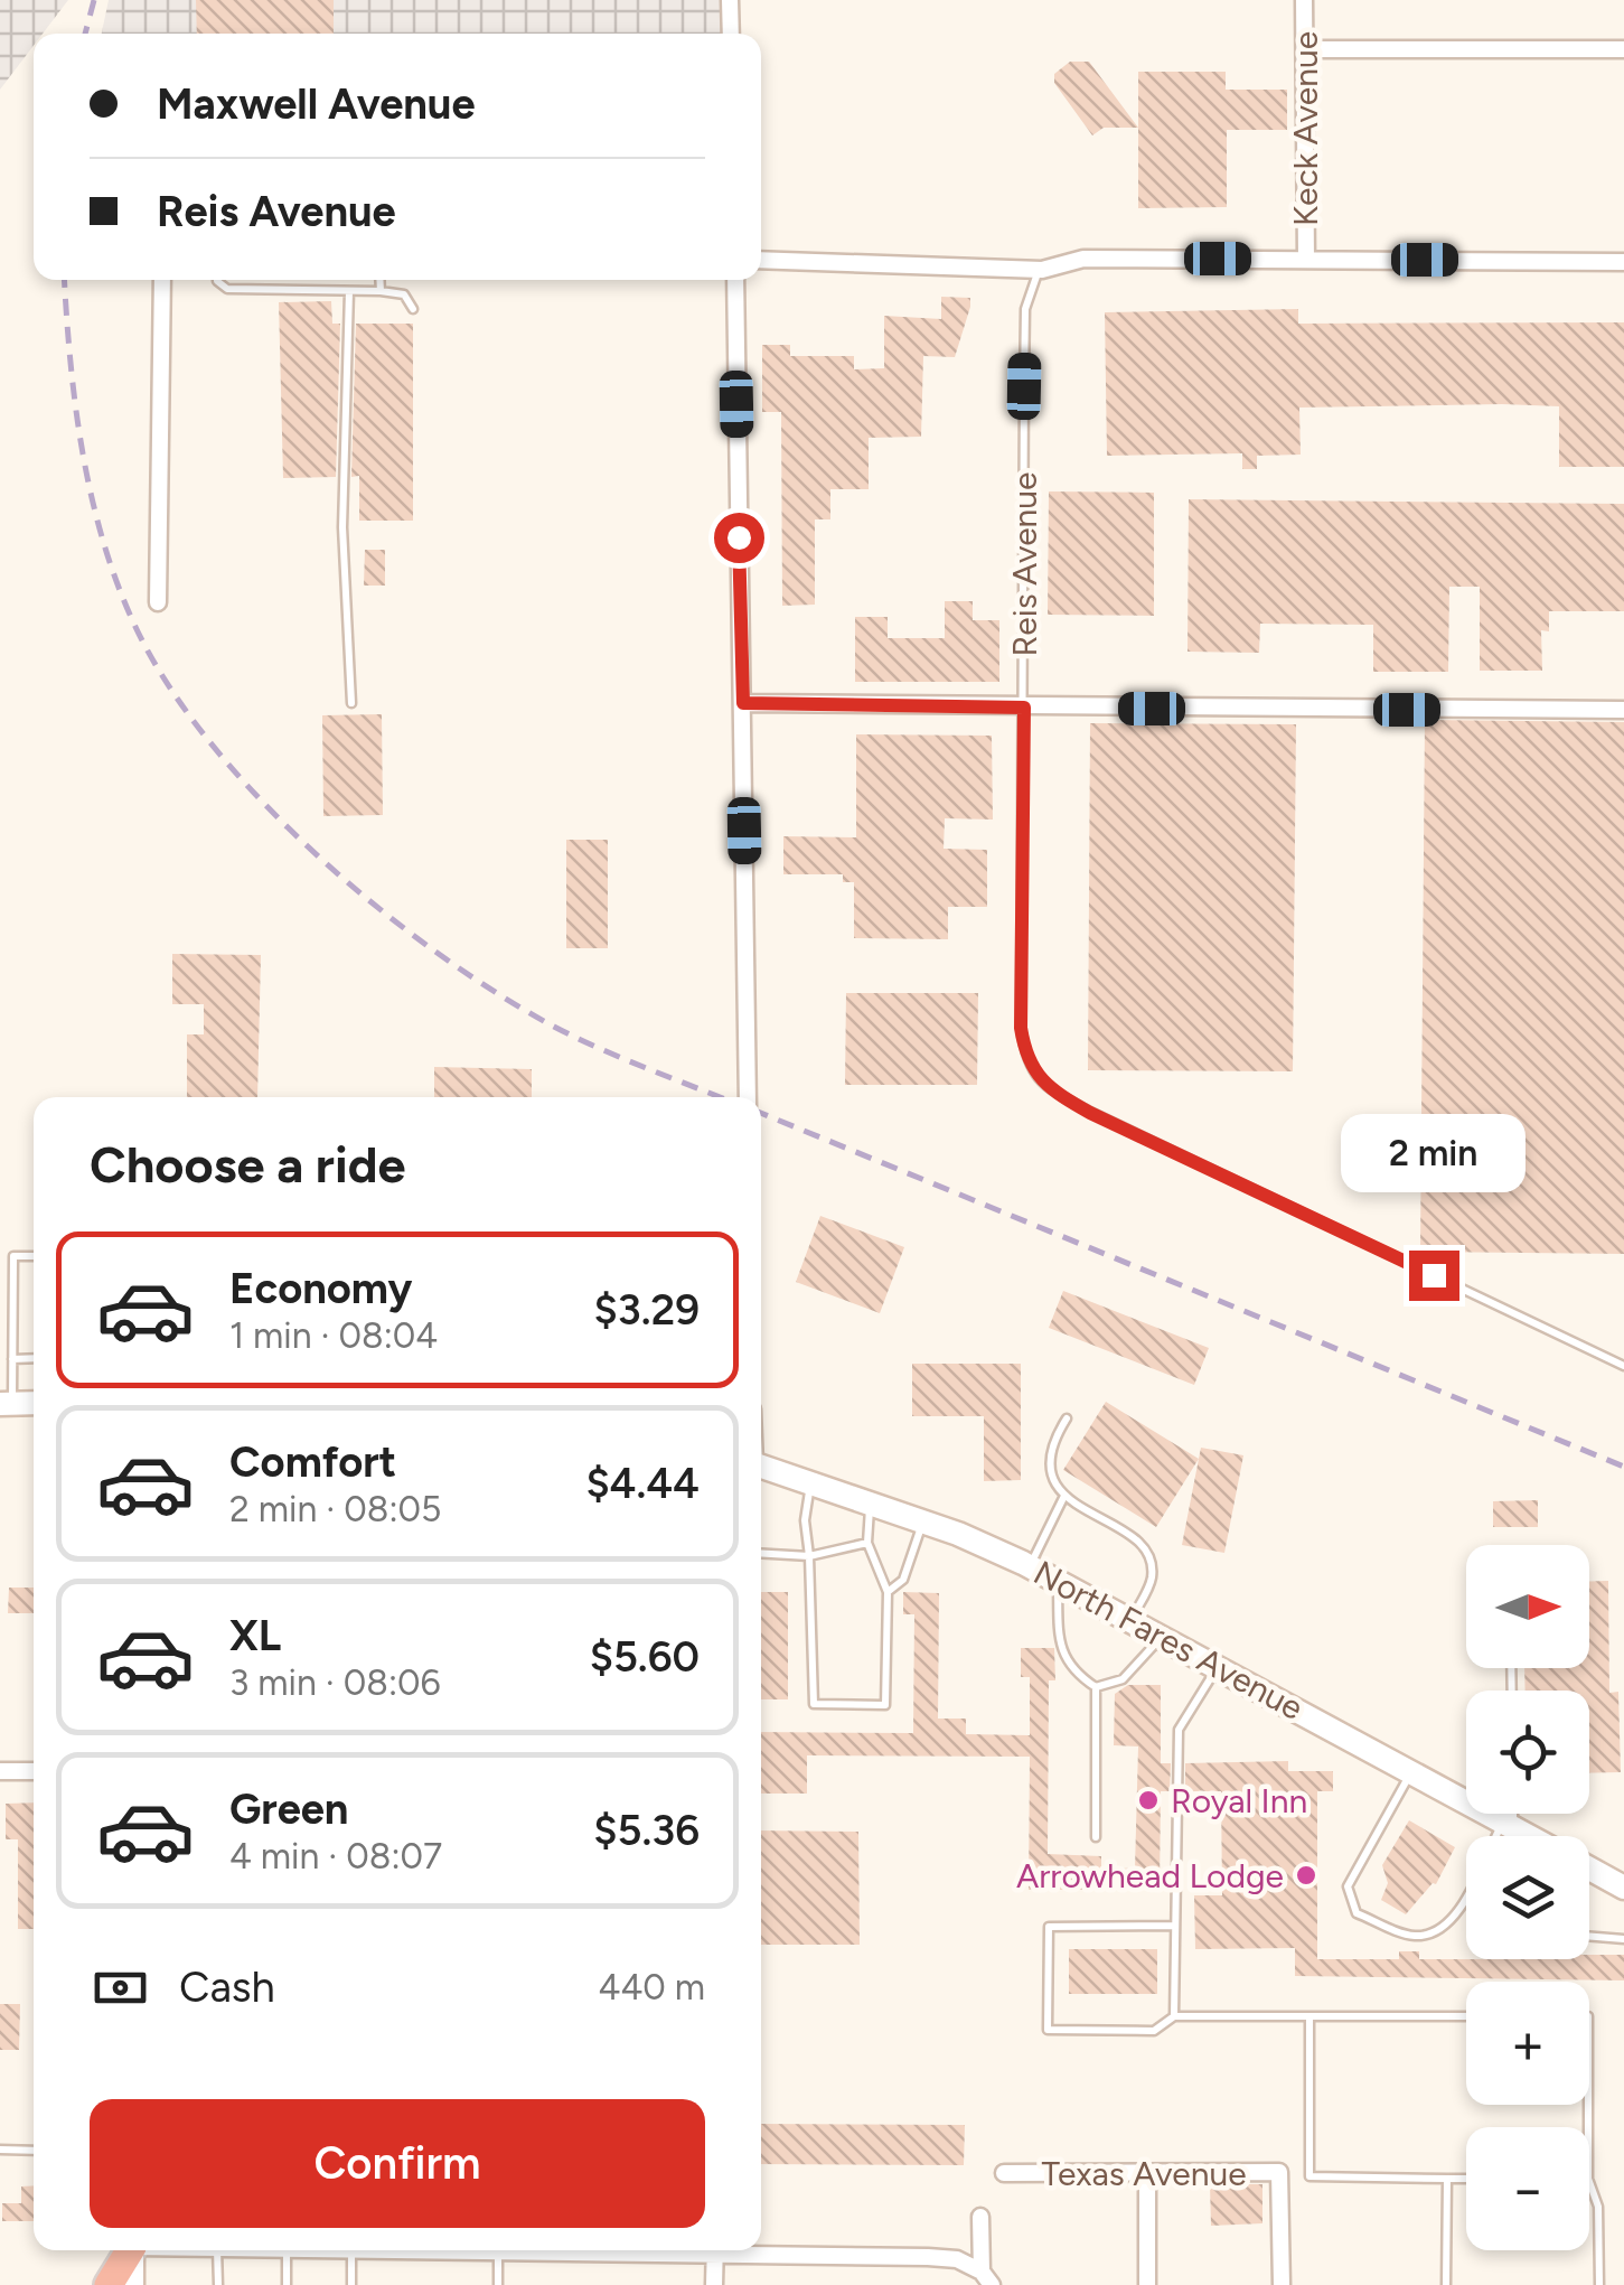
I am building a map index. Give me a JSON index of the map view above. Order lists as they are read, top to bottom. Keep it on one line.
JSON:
{"streets":{"street":["Keck Avenue","North Fares Avenue","Texas Avenue"],"lane":["Reis Avenue"]},"places":["Royal Inn","Arrowhead Lodge"],"north":"right","page":{"banner":["Maxwell Avenue","Reis Avenue"],"heading":"Choose a ride","bubble":"2 min","list":[{"name":"Economy","note":"1 min · 08:04","value":"$3.29"},{"name":"Comfort","note":"2 min · 08:05","value":"$4.44"},{"name":"XL","note":"3 min · 08:06","value":"$5.60"},{"name":"Green","note":"4 min · 08:07","value":"$5.36"}],"map_buttons":["+","−"],"pay":["Cash","440 m"],"buttons":"Confirm"}}
